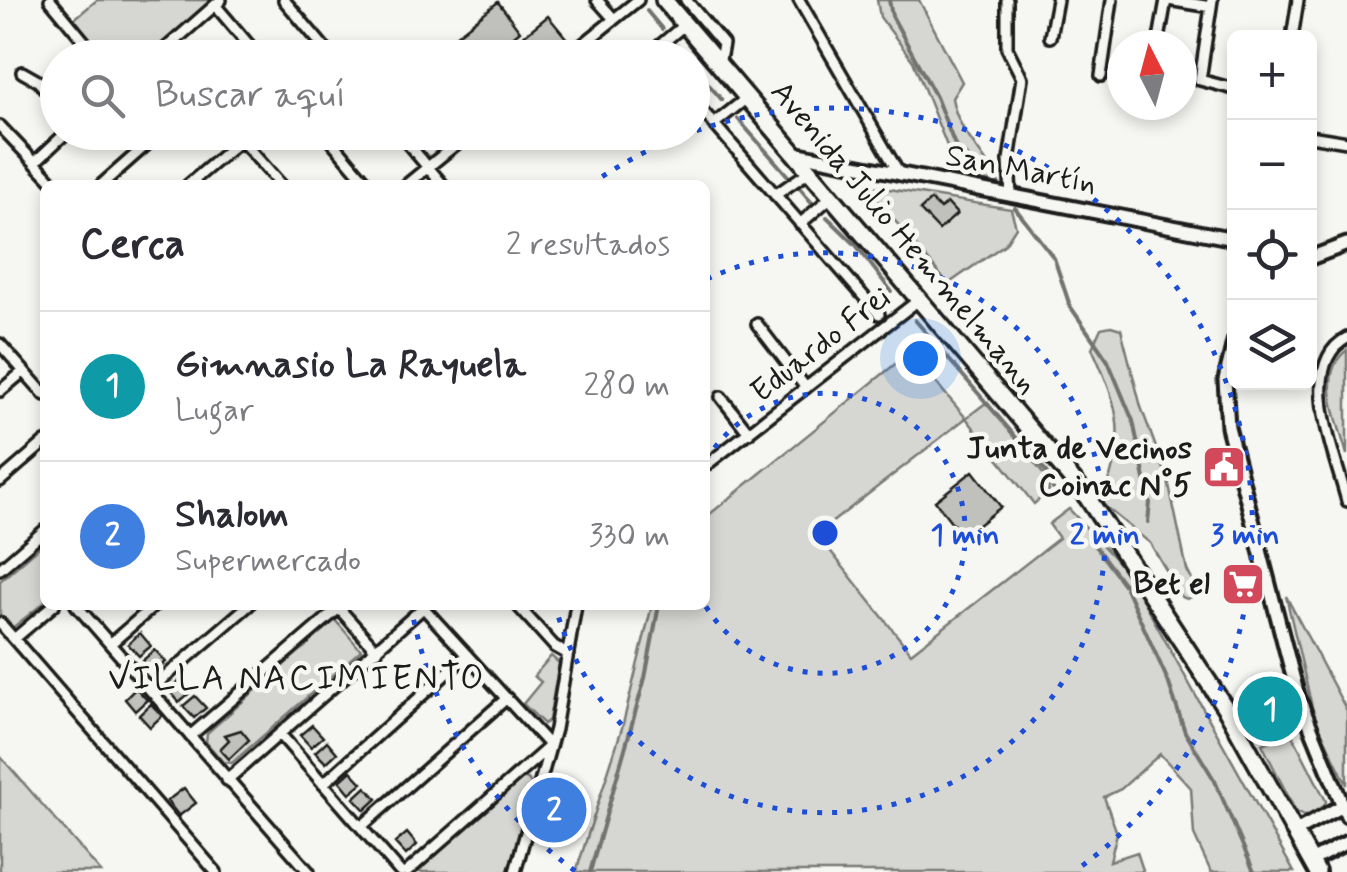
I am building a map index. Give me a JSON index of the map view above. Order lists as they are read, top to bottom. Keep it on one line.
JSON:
{"streets":{"highway":["Avenida Julio Hemmelmann"],"street":["San Martín","Eduardo Frei"]},"crossings":[["San Martín","Avenida Julio Hemmelmann"],["Avenida Julio Hemmelmann","Eduardo Frei"]],"districts":["VILLA NACIMIENTO"],"places":{"public building":["Junta de Vecinos Coinac N°5"],"supermarket":["Bet el"]},"north":"top","page":{"map_buttons":["+","−"],"search":"Buscar aquí","heading":["Cerca","2 resultados"],"list":[{"mark":"1","name":"Gimnasio La Rayuela","note":"Lugar","value":"280 m"},{"mark":"2","name":"Shalom","note":"Supermercado","value":"330 m"}],"pins":["1","2"]},"rings":["1 min","2 min","3 min"]}
